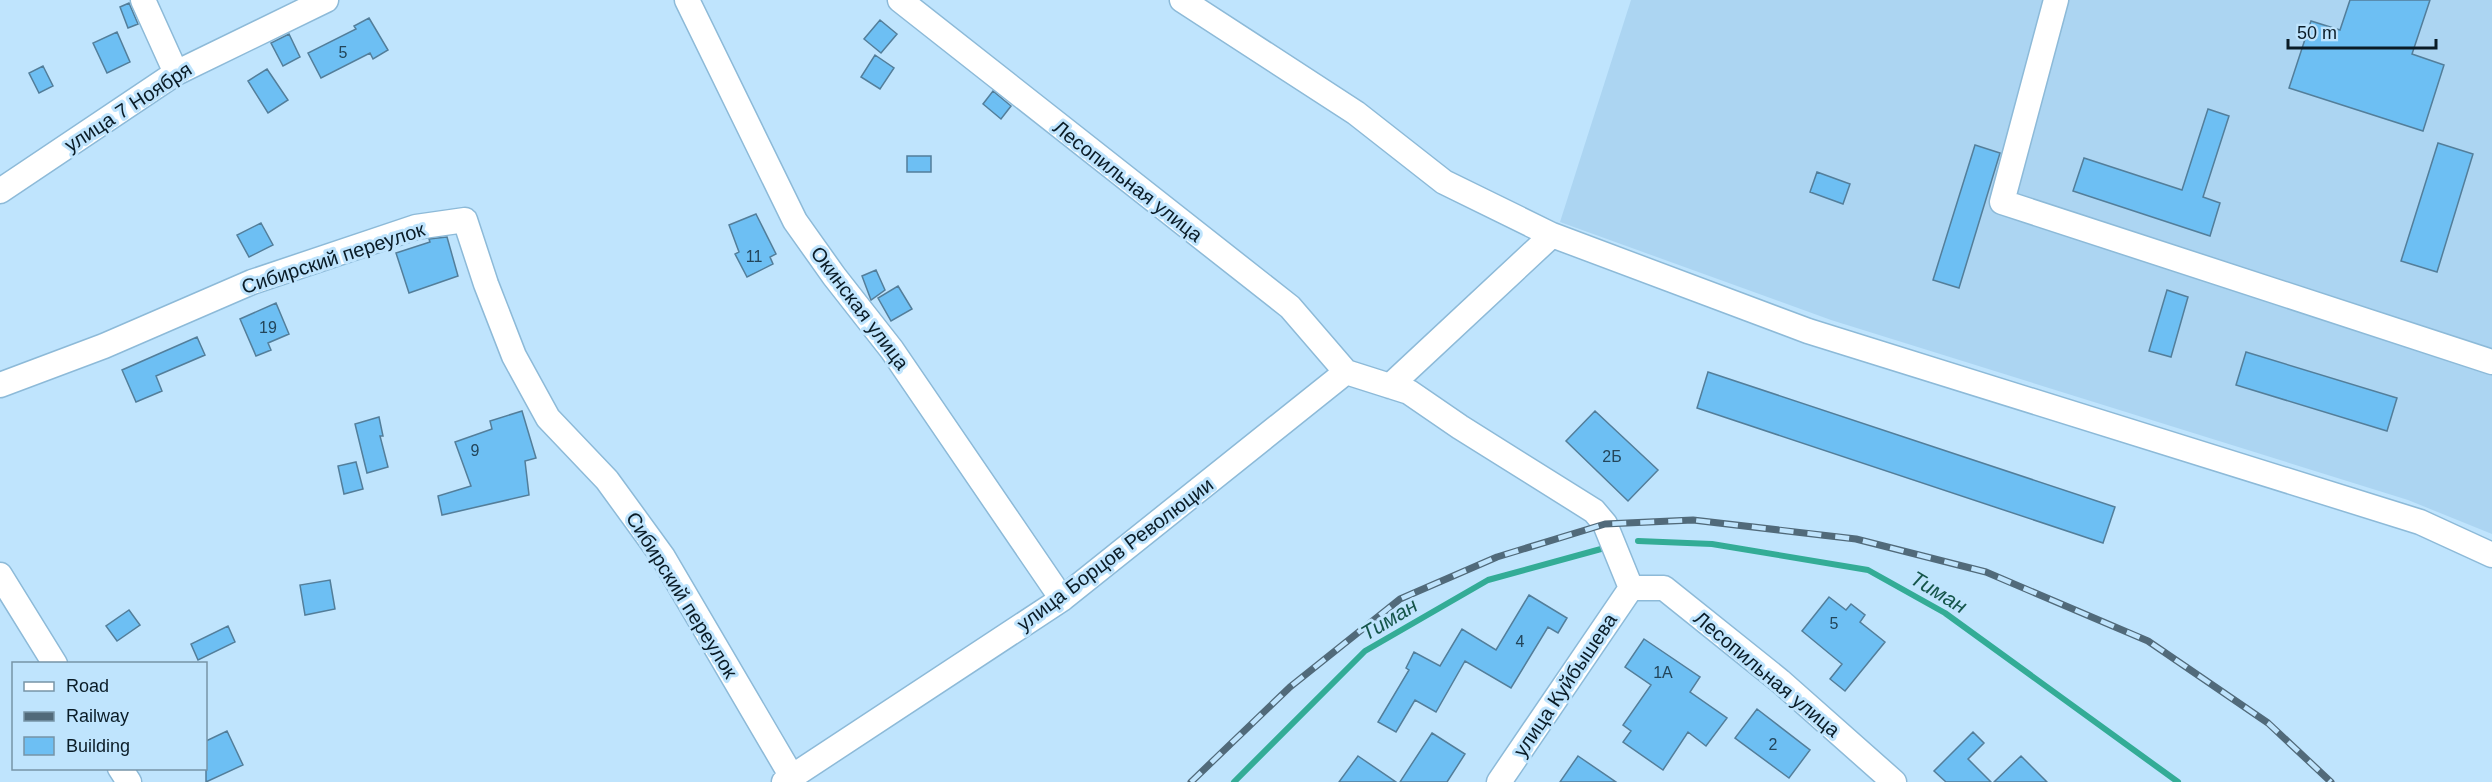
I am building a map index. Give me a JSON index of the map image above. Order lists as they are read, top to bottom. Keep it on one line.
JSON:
{"streets":{"street":["улица 7 Ноября","Лесопильная улица","Сибирский переулок","Окинская улица","улица Борцов Революции","улица Куйбышева"]},"crossings":[["Лесопильная улица","улица Борцов Революции"],["Лесопильная улица","улица Куйбышева"],["Сибирский переулок","улица Борцов Революции"],["Окинская улица","улица Борцов Революции"]],"water":["Тиман"],"house_numbers":["5","11","19","9","2Б","5","4","1А","2"],"legend":["Road","Railway","Building"],"scale_bar":"50 m"}
